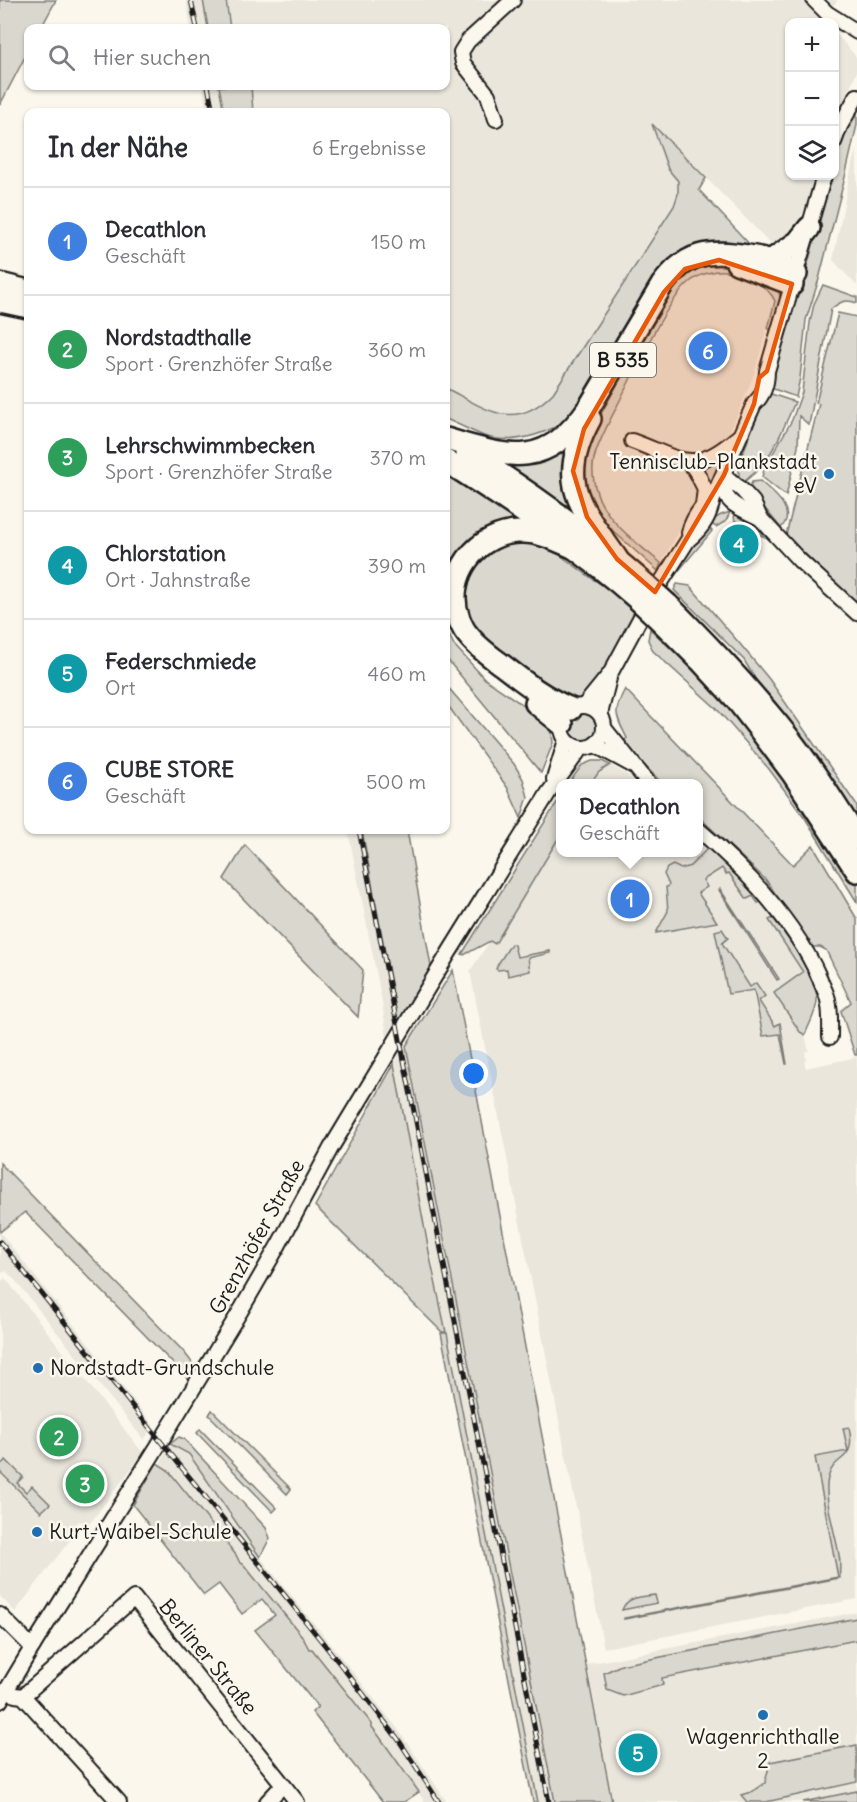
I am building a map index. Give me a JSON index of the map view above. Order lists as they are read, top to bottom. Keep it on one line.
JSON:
{"streets":{"highway":["B 535"],"street":["Grenzhöfer Straße","Berliner Straße"]},"crossings":[["B 535","Grenzhöfer Straße"]],"places":["Tennisclub-Plankstadt eV","Nordstadt-Grundschule","Kurt-Waibel-Schule","Wagenrichthalle 2"],"page":{"map_buttons":["+","−"],"search":"Hier suchen","heading":["In der Nähe","6 Ergebnisse"],"list":[{"mark":"1","name":"Decathlon","note":"Geschäft","value":"150 m"},{"mark":"2","name":"Nordstadthalle","note":"Sport · Grenzhöfer Straße","value":"360 m"},{"mark":"3","name":"Lehrschwimmbecken","note":"Sport · Grenzhöfer Straße","value":"370 m"},{"mark":"4","name":"Chlorstation","note":"Ort · Jahnstraße","value":"390 m"},{"mark":"5","name":"Federschmiede","note":"Ort","value":"460 m"},{"mark":"6","name":"CUBE STORE","note":"Geschäft","value":"500 m"}],"pins":["6","4","1","2","3","5"],"popup":["Decathlon","Geschäft"]}}
